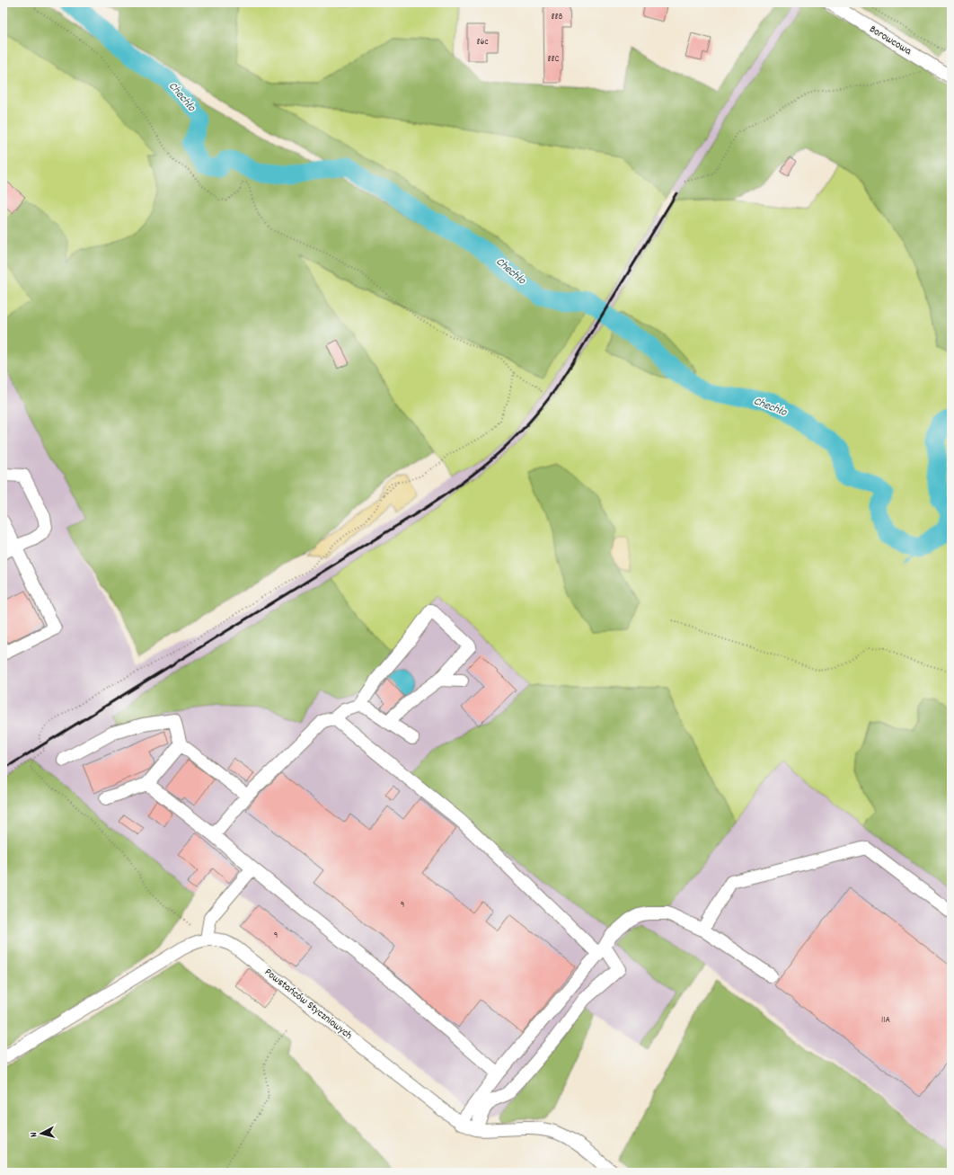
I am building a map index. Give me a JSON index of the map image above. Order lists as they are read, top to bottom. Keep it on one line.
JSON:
{"streets":{"street":["Borowcowa","Powstańców Styczniowych"]},"water":["Chechło"],"house_numbers":["88B","86c","88C","9","9","11A"],"north":"left"}
